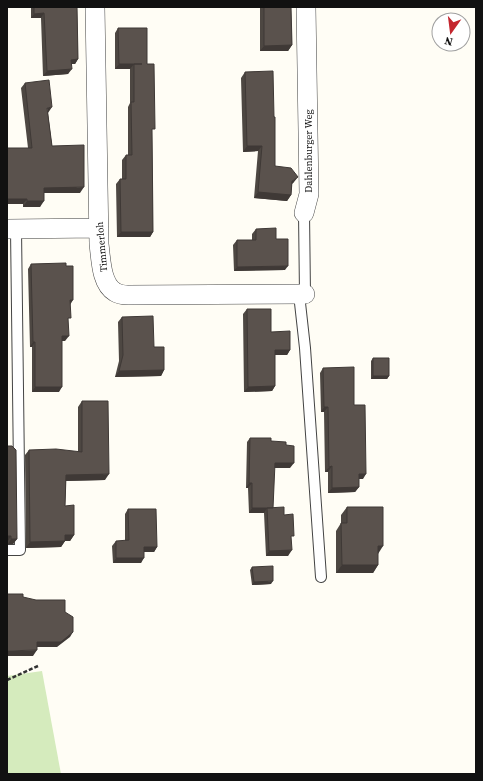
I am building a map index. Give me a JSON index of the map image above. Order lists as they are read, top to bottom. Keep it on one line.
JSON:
{"streets":{"street":["Dahlenburger Weg","Timmerloh"]},"crossings":[["Dahlenburger Weg","Timmerloh"]],"north":"bottom"}
